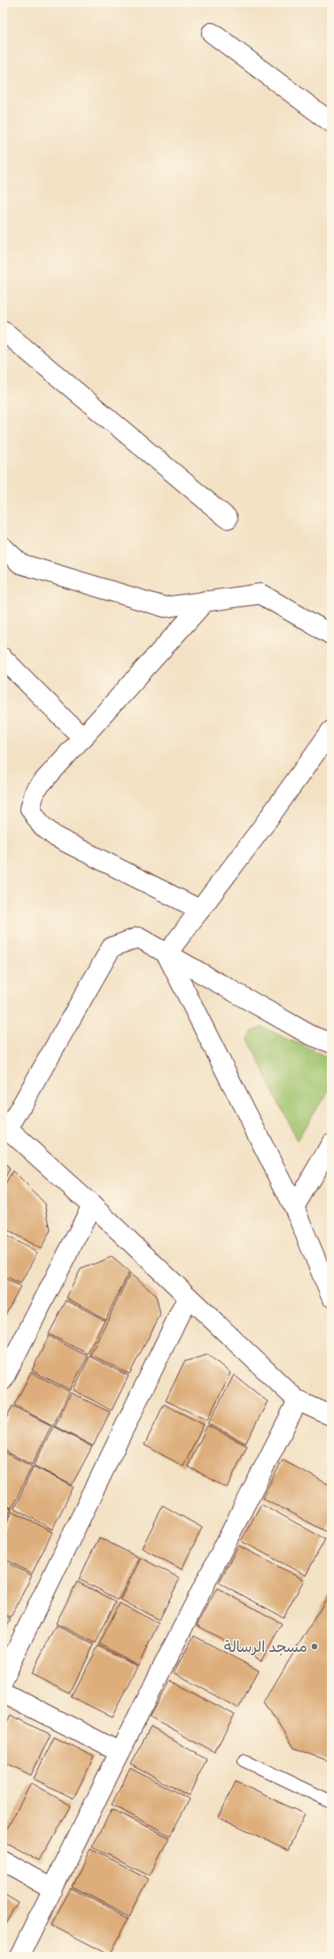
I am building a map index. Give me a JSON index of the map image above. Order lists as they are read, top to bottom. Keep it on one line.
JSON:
{"places":["مسجد الرسالة"]}
